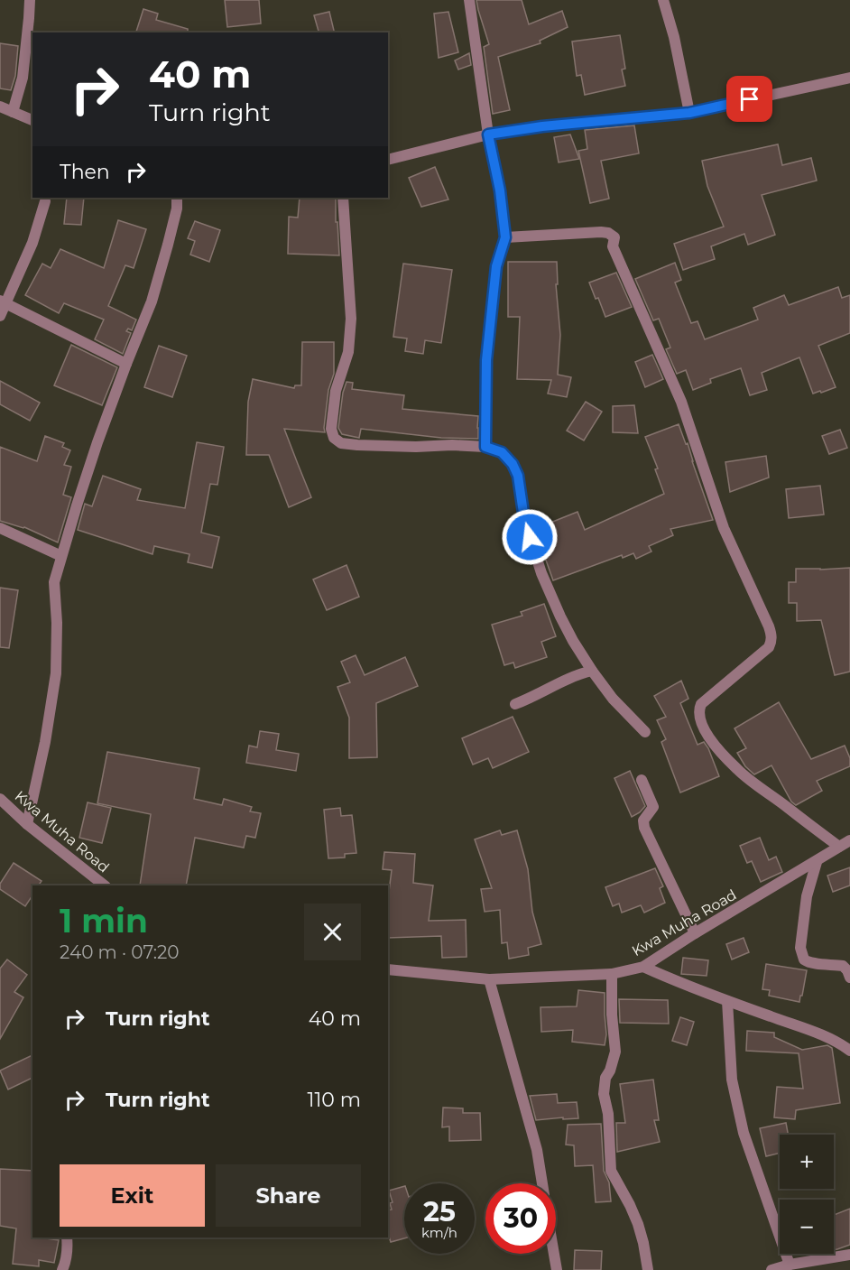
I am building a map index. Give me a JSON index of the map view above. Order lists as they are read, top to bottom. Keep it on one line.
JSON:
{"streets":{"street":["Kwa Muha Road"]},"page":{"turn":["40 m","Turn right"],"then":"Then","heading":["1 min","240 m · 07:20"],"list":[{"name":"Turn right","value":"40 m"},{"name":"Turn right","value":"110 m"}],"map_buttons":["+","−"],"buttons":["Exit","Share"],"speed":"25 km/h","limit":"30"}}
